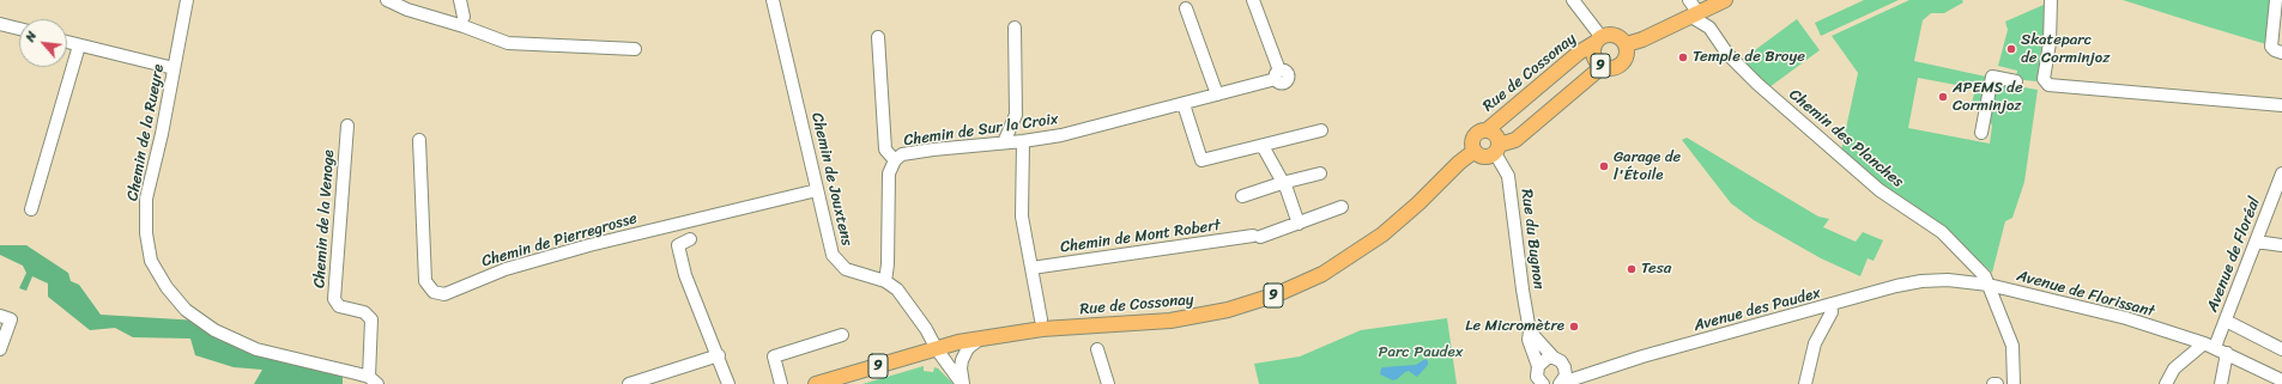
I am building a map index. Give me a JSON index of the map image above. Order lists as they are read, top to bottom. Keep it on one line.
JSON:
{"streets":{"main road":["9","Rue de Cossonay"],"street":["Chemin de Sur la Croix","Chemin de la Rueyre","Chemin des Planches","Chemin de Jouxtens","Chemin de la Venoge","Chemin de Mont Robert","Rue du Bugnon","Chemin de Pierregrosse","Avenue de Floréal","Avenue de Florissant","Avenue des Paudex"]},"crossings":[["9","Rue de Cossonay"],["9","Chemin des Planches"],["9","Rue du Bugnon"],["Rue de Cossonay","Chemin de Jouxtens"],["Rue de Cossonay","Rue du Bugnon"],["Chemin de Sur la Croix","Chemin de Jouxtens"],["Chemin de la Rueyre","Chemin de la Venoge"],["Chemin des Planches","Avenue de Florissant"],["Chemin de Jouxtens","Chemin de Pierregrosse"],["Avenue de Floréal","Avenue de Florissant"],["Avenue de Florissant","Avenue des Paudex"]],"parks":["Parc Paudex"],"places":["Skateparc de Corminjoz","Temple de Broye","APEMS de Corminjoz","Garage de l'Étoile","Tesa","Le Micromètre"],"north":"top left"}
